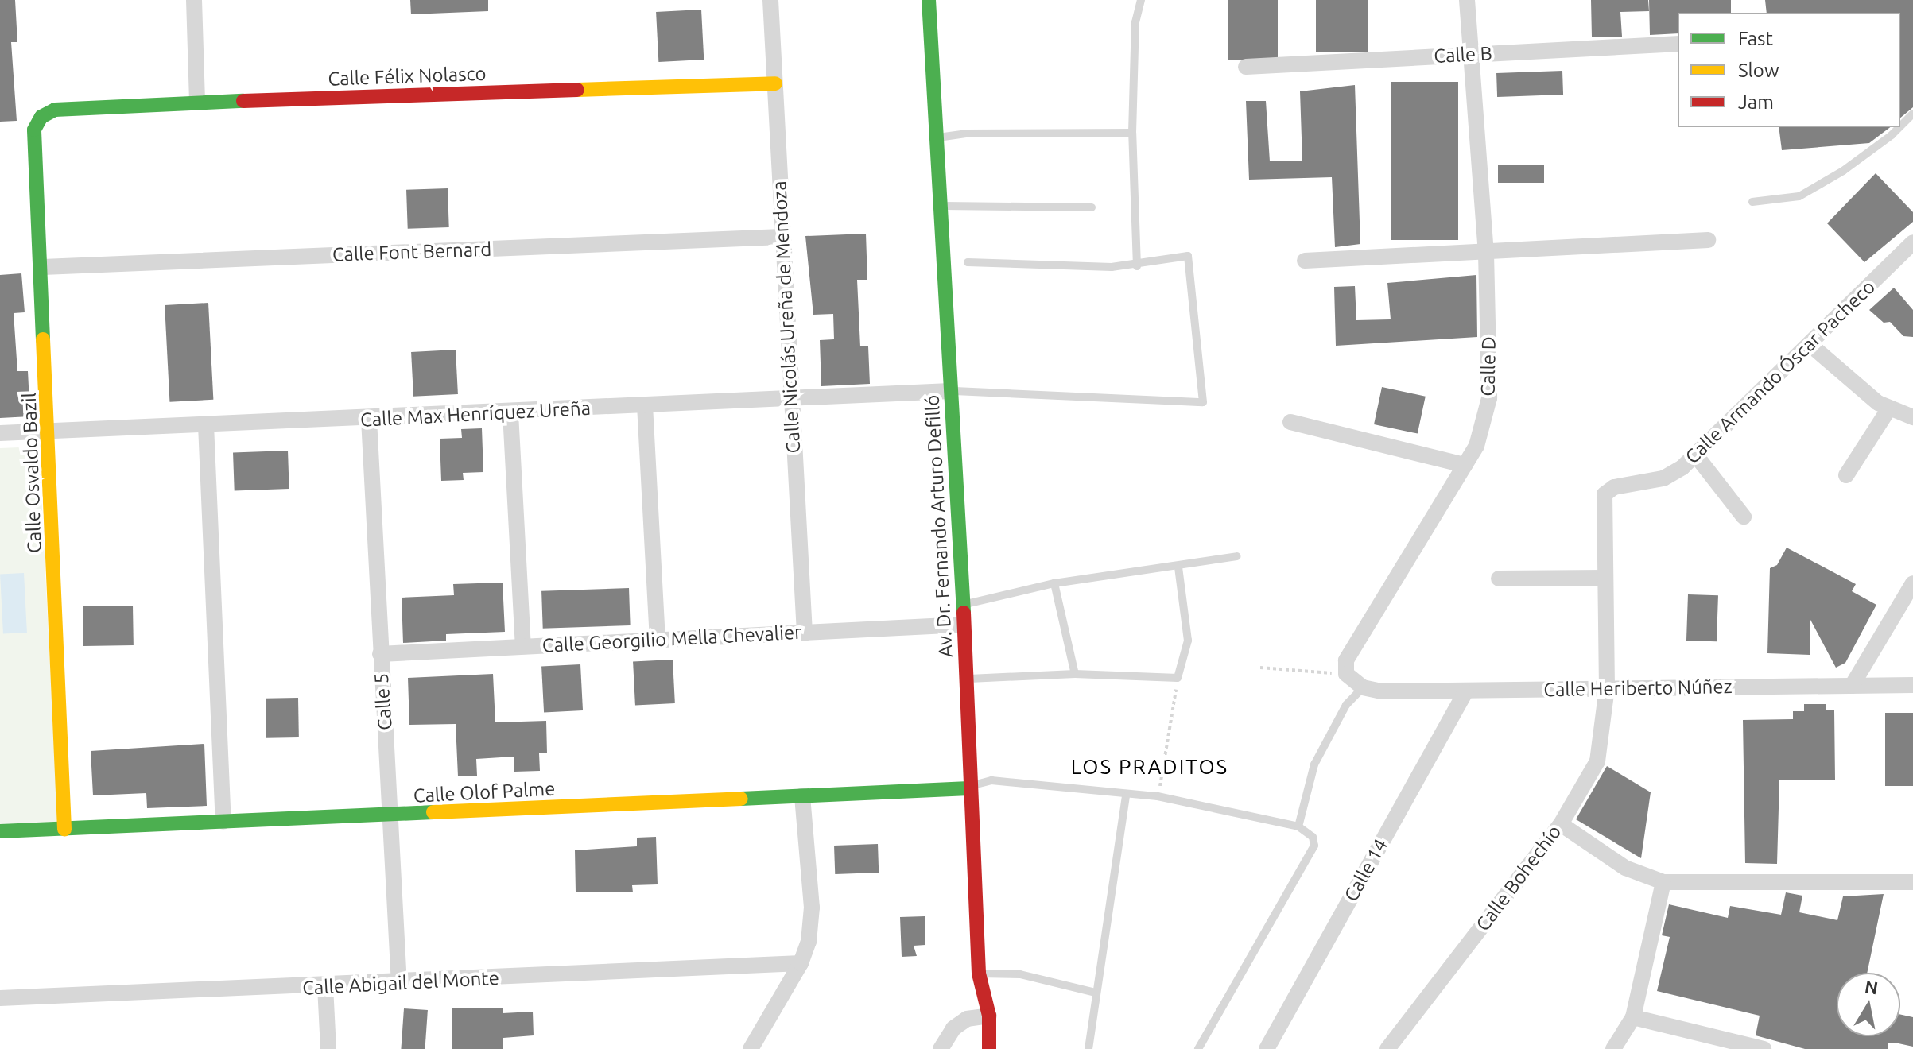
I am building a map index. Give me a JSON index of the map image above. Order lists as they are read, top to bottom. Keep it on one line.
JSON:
{"streets":{"street":["Calle B","Calle Félix Nolasco","Calle Font Bernard","Calle Nicolás Ureña de Mendoza","Calle D","Calle Armando Óscar Pacheco","Calle Max Henríquez Ureña","Calle Osvaldo Bazil","Av. Dr. Fernando Arturo Defilló","Calle Georgilio Mella Chevalier","Calle Heriberto Núñez","Calle 5","Calle Olof Palme","Calle 14","Calle Bohechío","Calle Abigail del Monte"]},"crossings":[["Calle B","Calle D"],["Calle Félix Nolasco","Calle Nicolás Ureña de Mendoza"],["Calle Félix Nolasco","Calle Osvaldo Bazil"],["Calle Font Bernard","Calle Nicolás Ureña de Mendoza"],["Calle Font Bernard","Calle Osvaldo Bazil"],["Calle Nicolás Ureña de Mendoza","Calle Max Henríquez Ureña"],["Calle Nicolás Ureña de Mendoza","Calle Georgilio Mella Chevalier"],["Calle Armando Óscar Pacheco","Calle Heriberto Núñez"],["Calle Armando Óscar Pacheco","Calle Bohechío"],["Calle Max Henríquez Ureña","Calle Osvaldo Bazil"],["Calle Max Henríquez Ureña","Av. Dr. Fernando Arturo Defilló"],["Calle Max Henríquez Ureña","Calle 5"],["Calle Osvaldo Bazil","Calle Olof Palme"],["Av. Dr. Fernando Arturo Defilló","Calle Georgilio Mella Chevalier"],["Av. Dr. Fernando Arturo Defilló","Calle Olof Palme"],["Calle Georgilio Mella Chevalier","Calle 5"],["Calle Heriberto Núñez","Calle 14"],["Calle Heriberto Núñez","Calle Bohechío"],["Calle 5","Calle Olof Palme"],["Calle 5","Calle Abigail del Monte"]],"districts":["LOS PRADITOS"],"legend":["Fast","Slow","Jam"],"north":"top"}
